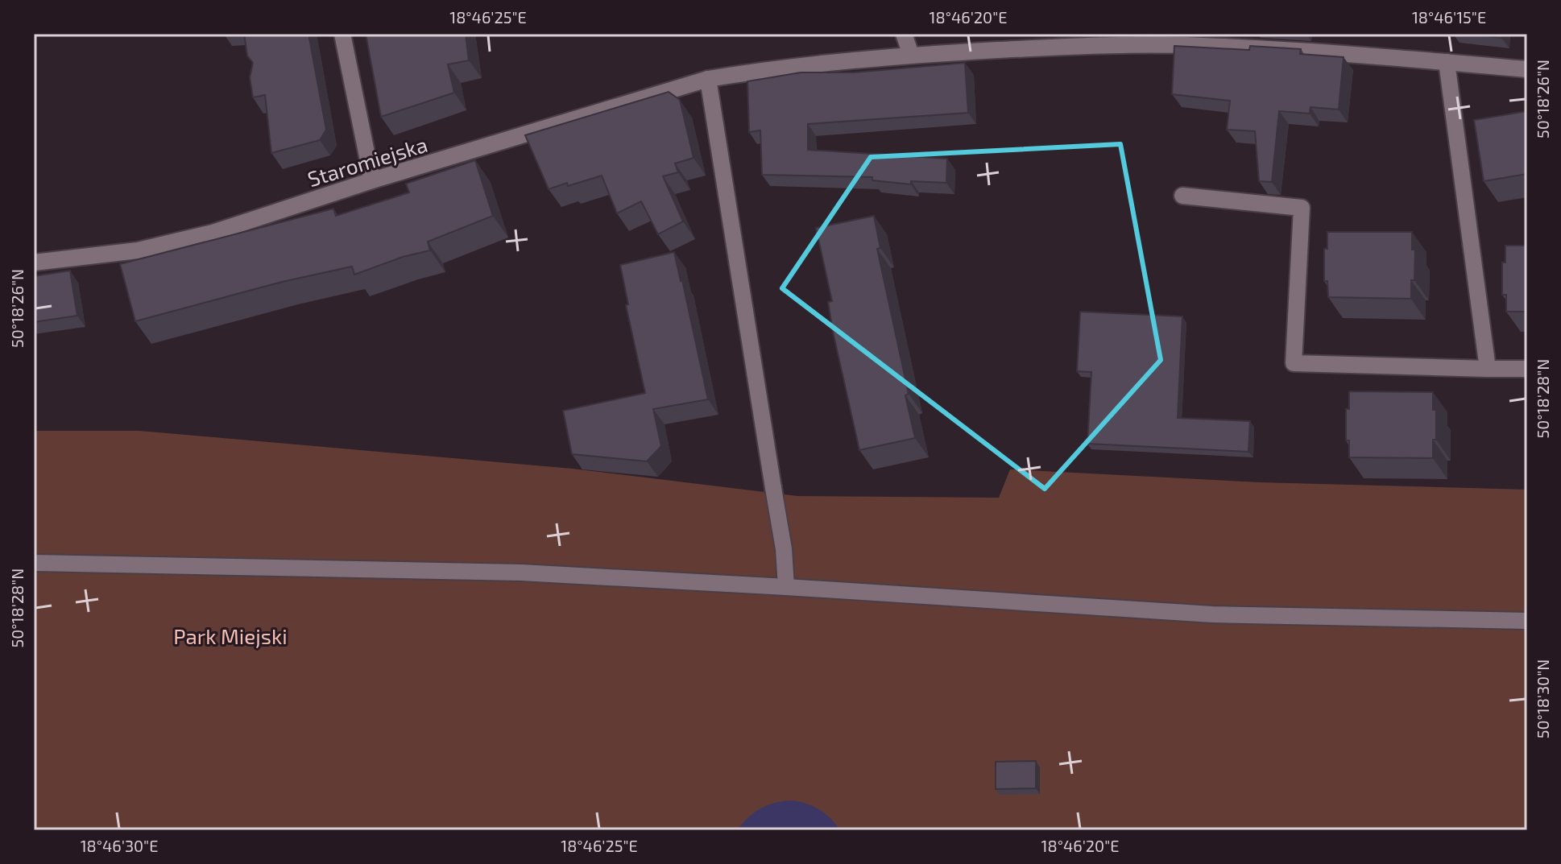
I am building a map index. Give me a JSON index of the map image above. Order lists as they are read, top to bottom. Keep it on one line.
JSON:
{"streets":{"street":["Staromiejska"]},"parks":["Park Miejski"],"coordinates":["18°46'25\"E","18°46'20\"E","18°46'15\"E","50°18'26\"N","50°18'28\"N","50°18'30\"N","18°46'30\"E"]}
